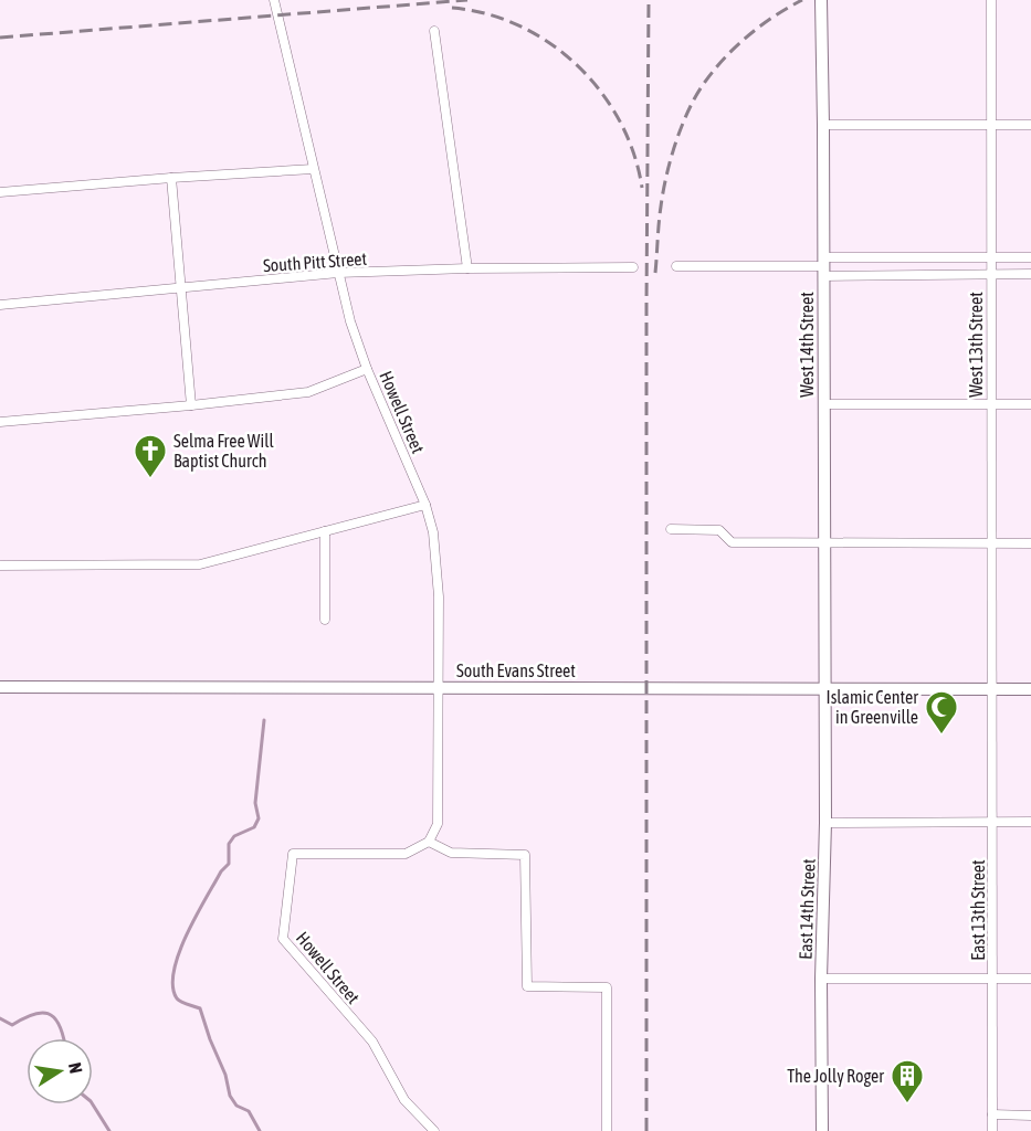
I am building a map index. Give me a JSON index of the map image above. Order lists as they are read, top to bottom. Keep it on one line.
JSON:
{"streets":{"street":["South Pitt Street","West 14th Street","West 13th Street","Howell Street","South Evans Street","East 14th Street","East 13th Street"]},"crossings":[["South Pitt Street","Howell Street"],["West 14th Street","South Evans Street"],["West 14th Street","East 14th Street"],["West 13th Street","South Evans Street"],["West 13th Street","East 13th Street"],["Howell Street","South Evans Street"],["South Evans Street","East 14th Street"],["South Evans Street","East 13th Street"]],"places":{"church":["Selma Free Will Baptist Church"],"mosque":["Islamic Center in Greenville"],"building":["The Jolly Roger"]},"north":"right"}
